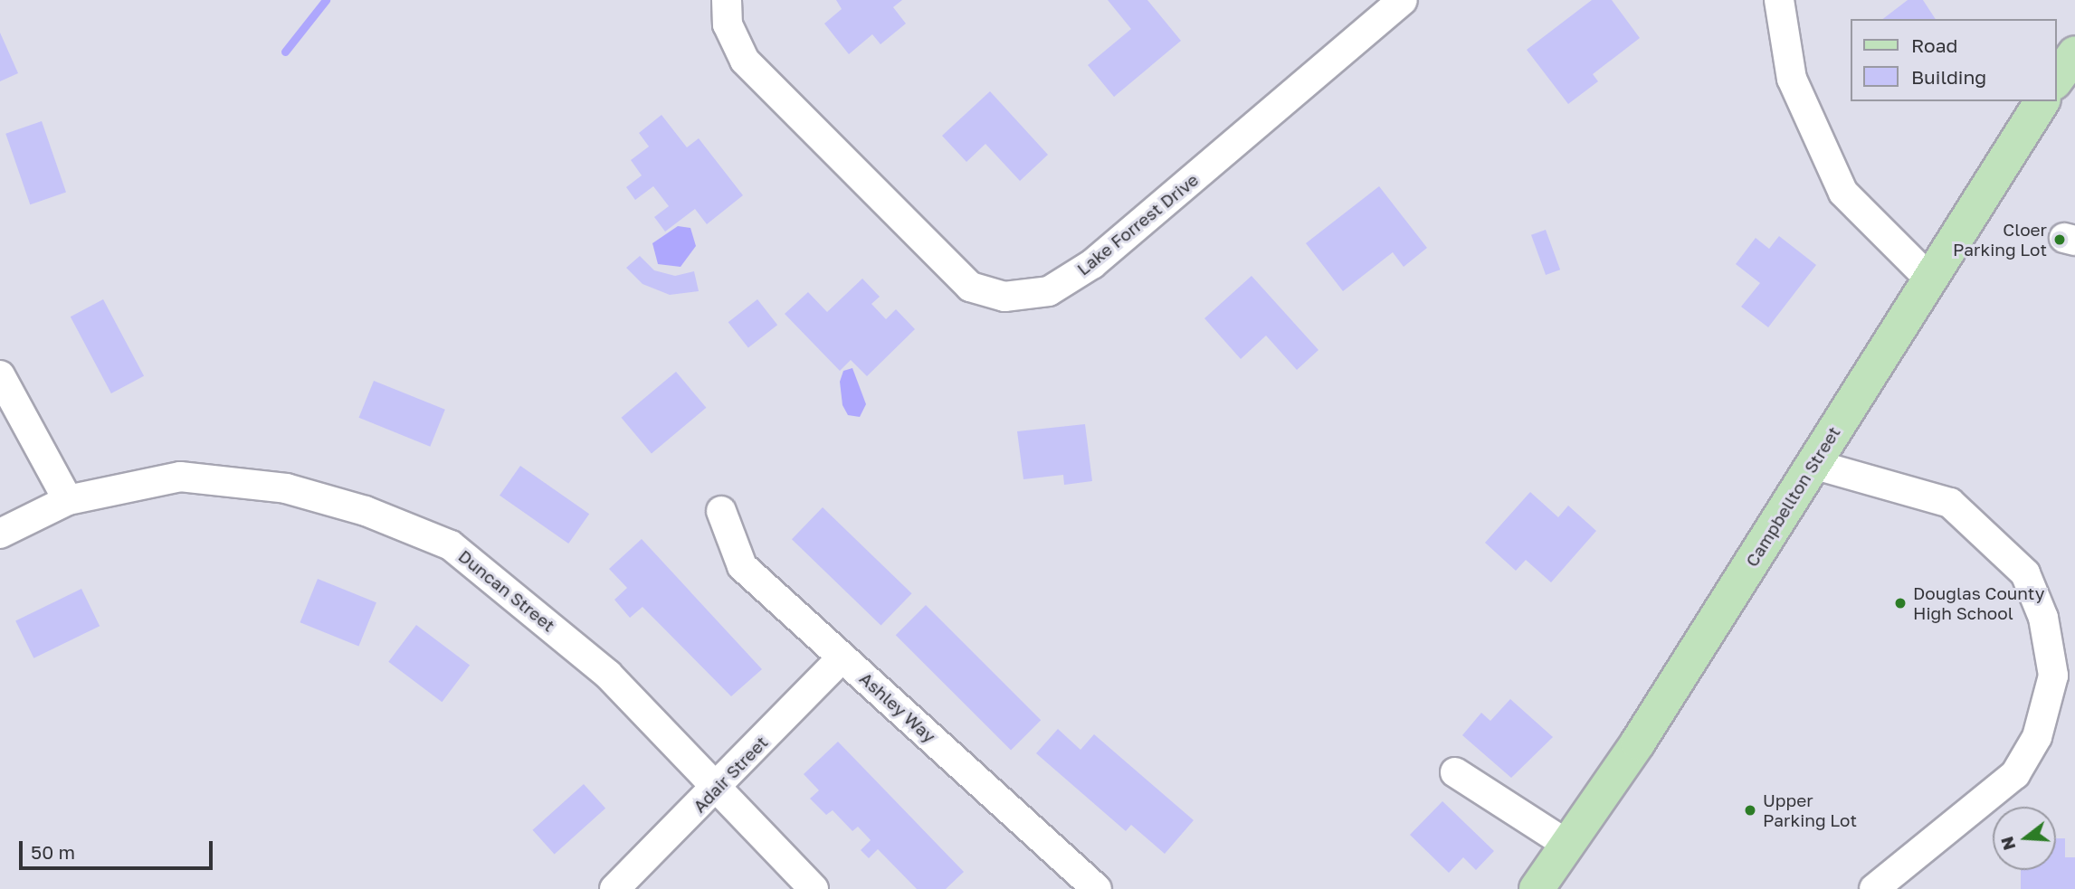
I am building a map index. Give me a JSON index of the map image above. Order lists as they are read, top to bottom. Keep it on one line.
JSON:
{"streets":{"main road":["Campbellton Street"],"street":["Lake Forrest Drive","Duncan Street","Ashley Way","Adair Street"]},"crossings":[["Duncan Street","Adair Street"],["Ashley Way","Adair Street"]],"places":["Cloer Parking Lot","Douglas County High School","Upper Parking Lot"],"legend":["Road","Building"],"scale_bar":"50 m","north":"left"}
